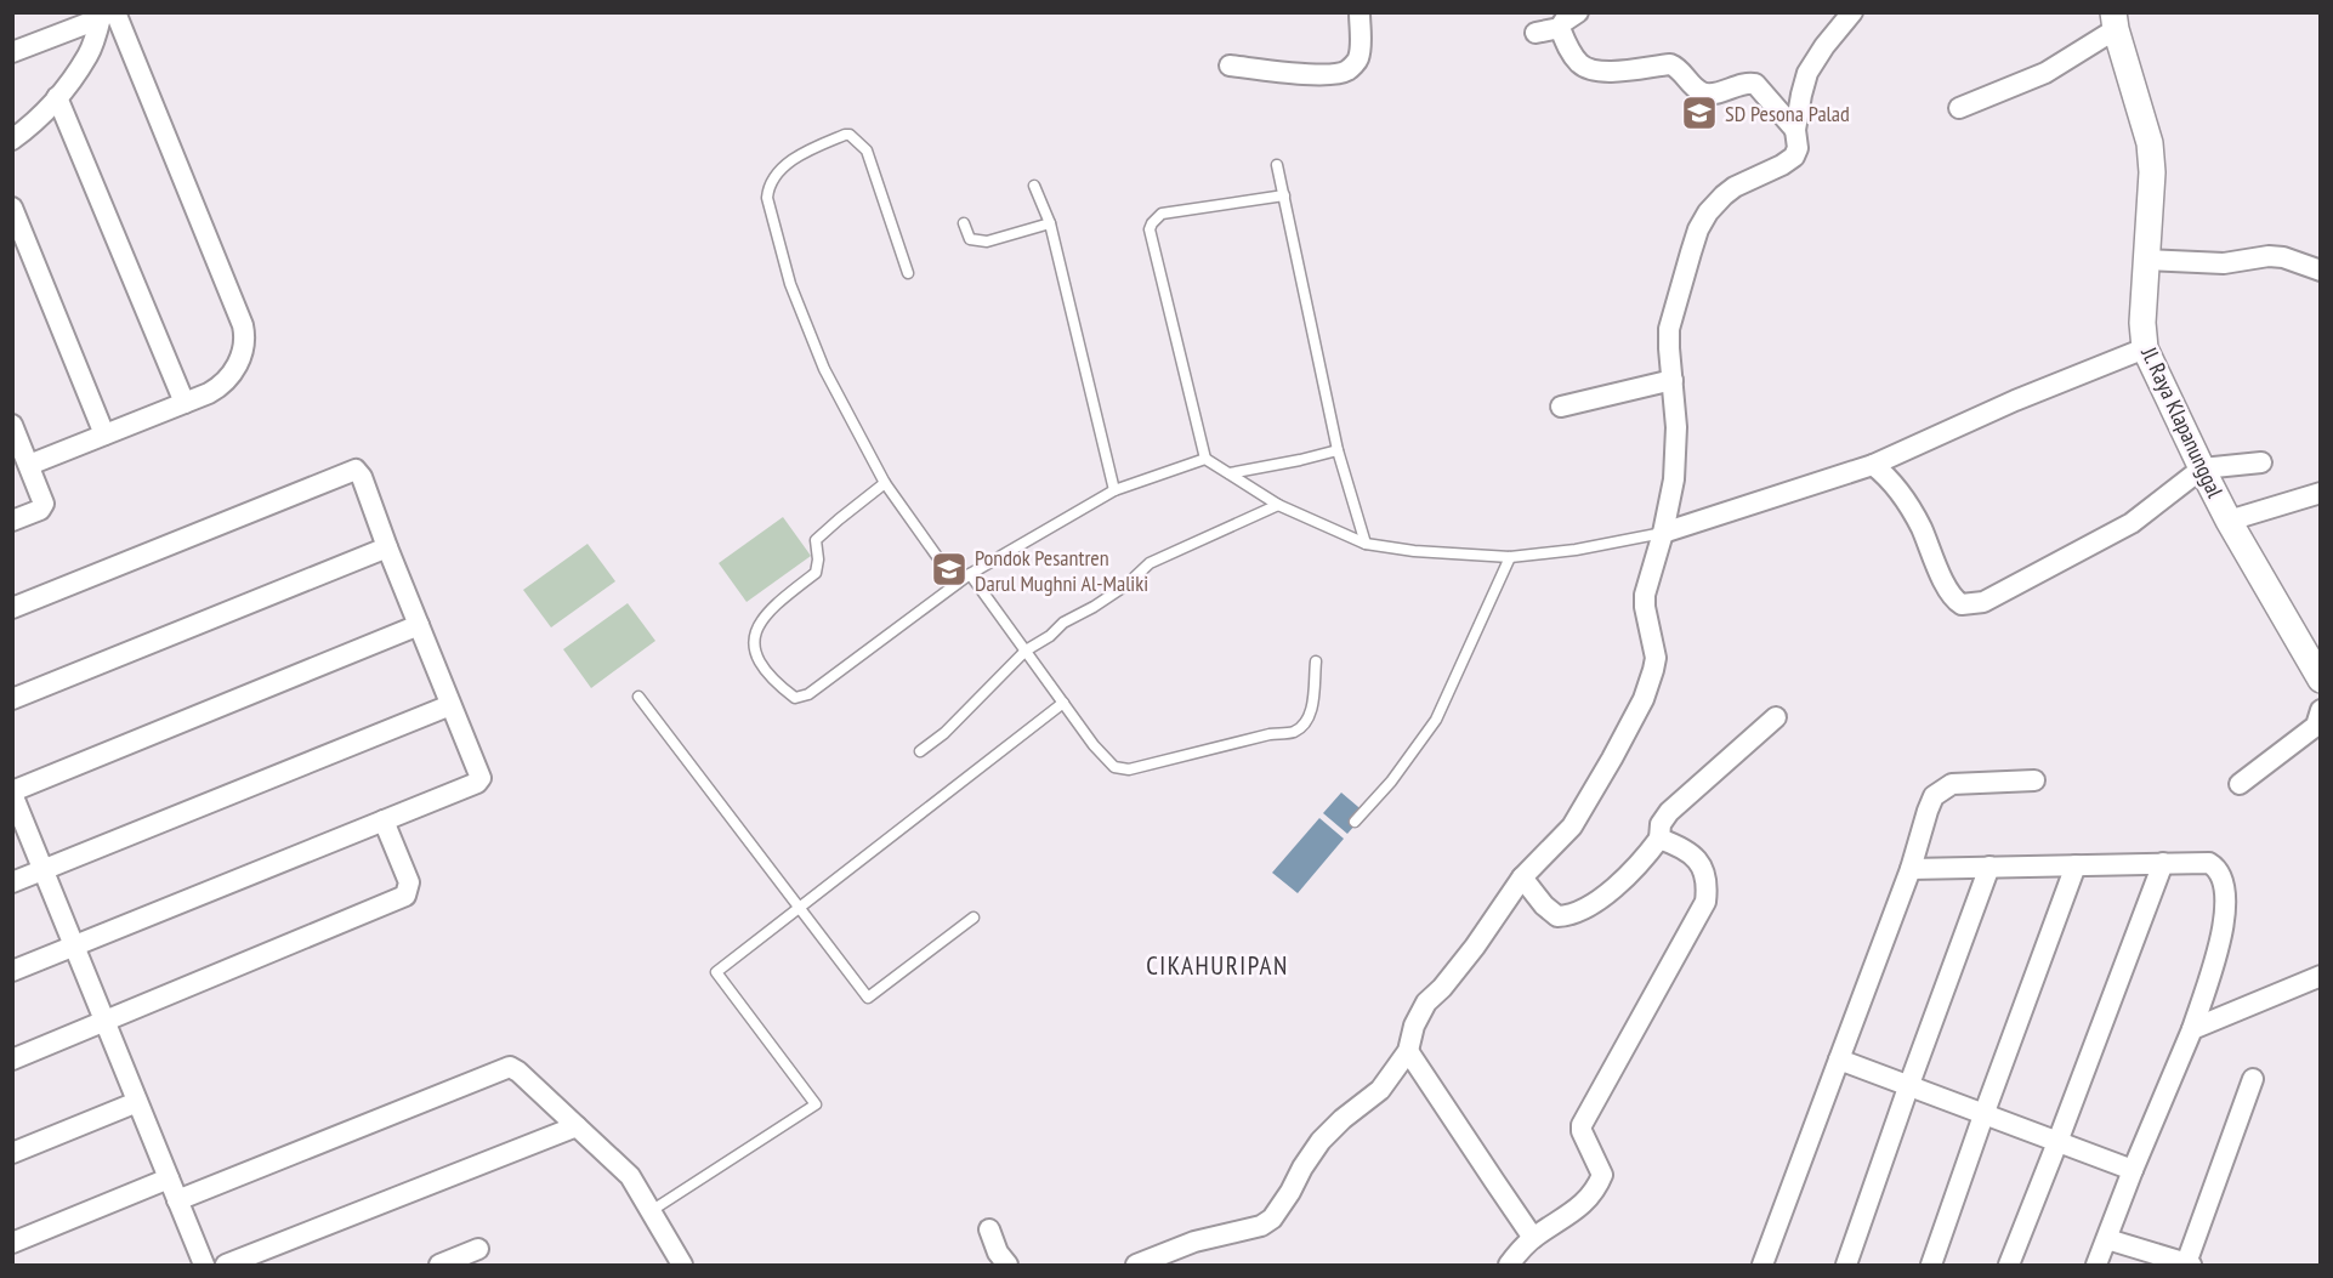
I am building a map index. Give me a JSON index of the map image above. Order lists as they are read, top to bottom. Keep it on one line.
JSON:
{"streets":{"street":["Jl. Raya Klapanunggal"]},"districts":["CIKAHURIPAN"],"places":{"school or university":["SD Pesona Palad","Pondok Pesantren Darul Mughni Al-Maliki"]}}
